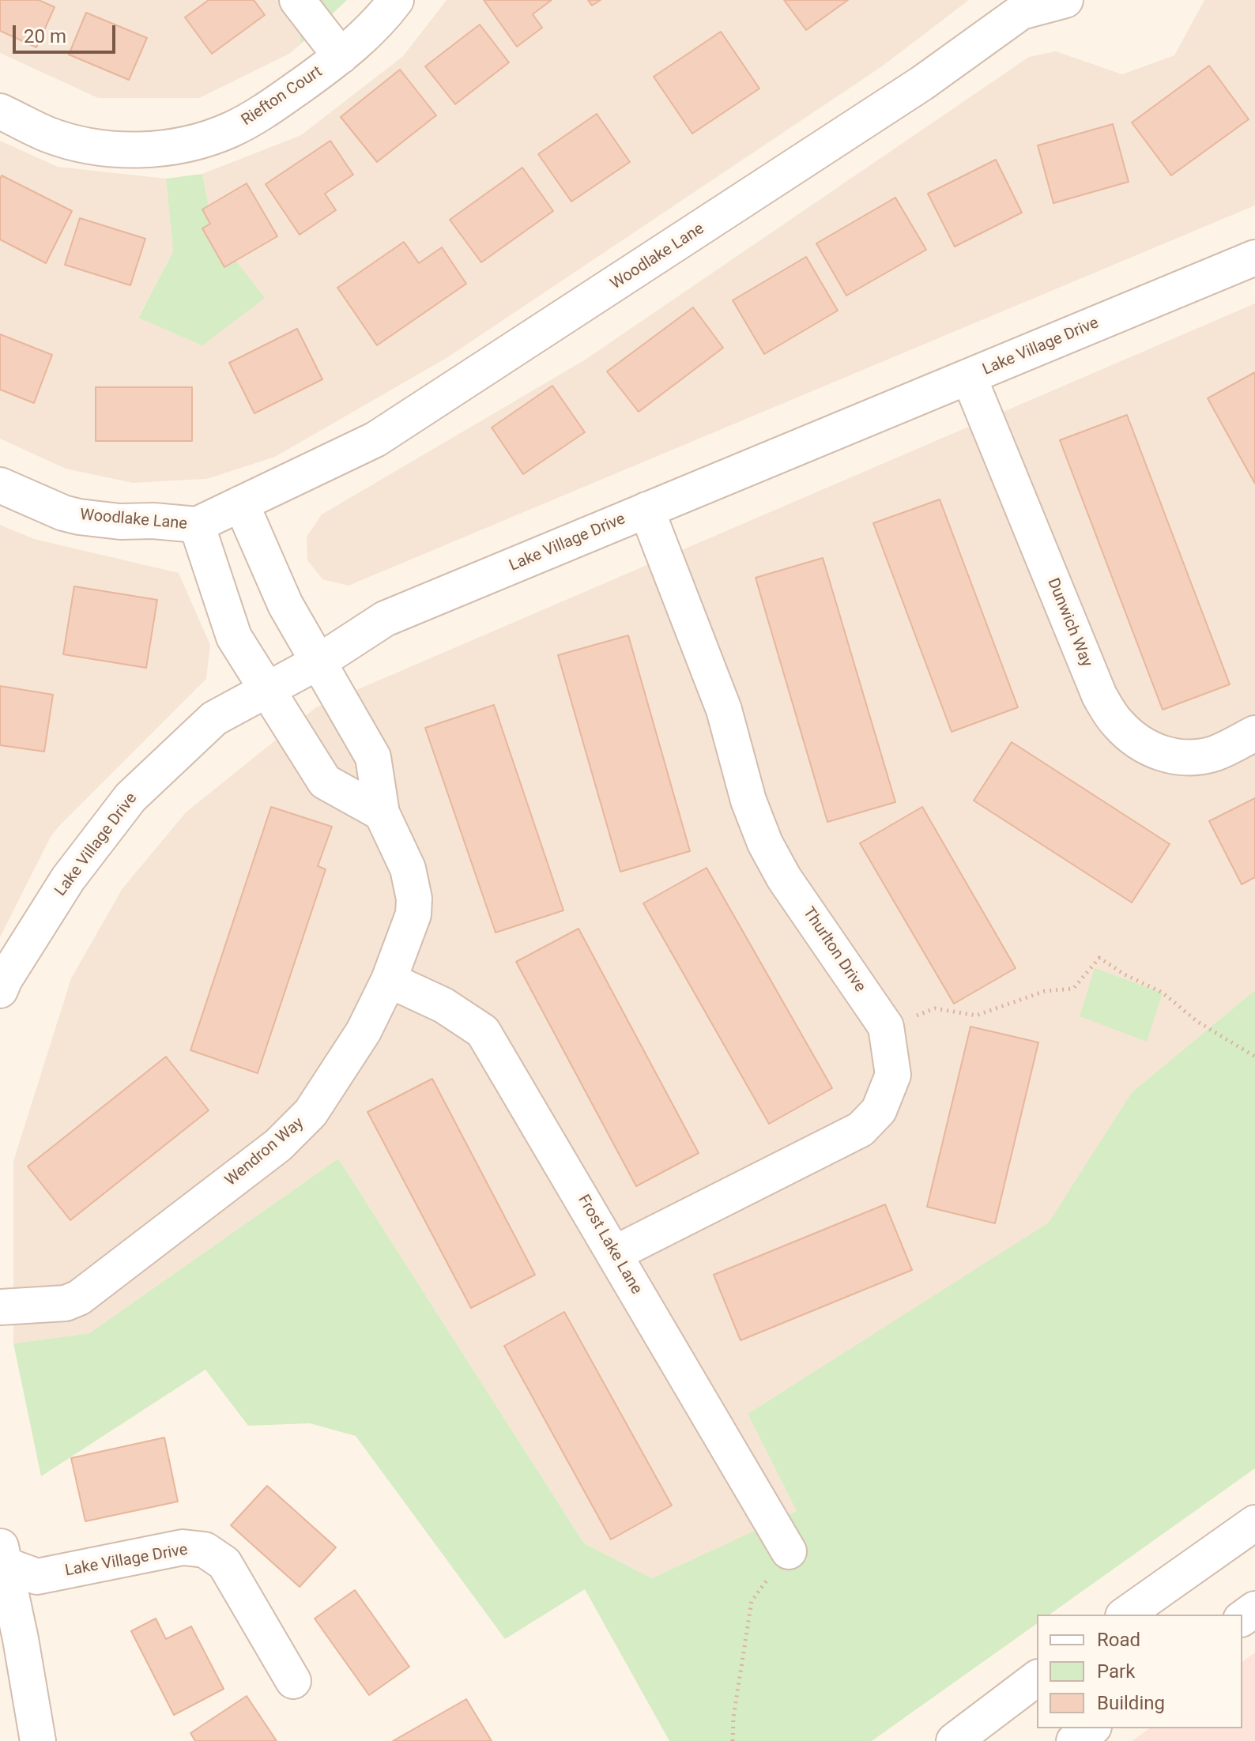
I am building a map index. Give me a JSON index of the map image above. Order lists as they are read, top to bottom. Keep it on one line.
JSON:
{"streets":{"street":["Riefton Court","Woodlake Lane","Lake Village Drive","Dunwich Way","Thurlton Drive","Wendron Way","Frost Lake Lane"]},"crossings":[["Woodlake Lane","Lake Village Drive"],["Lake Village Drive","Dunwich Way"],["Lake Village Drive","Thurlton Drive"],["Lake Village Drive","Wendron Way"],["Thurlton Drive","Frost Lake Lane"],["Wendron Way","Frost Lake Lane"]],"legend":["Road","Park","Building"],"scale_bar":"20 m"}
